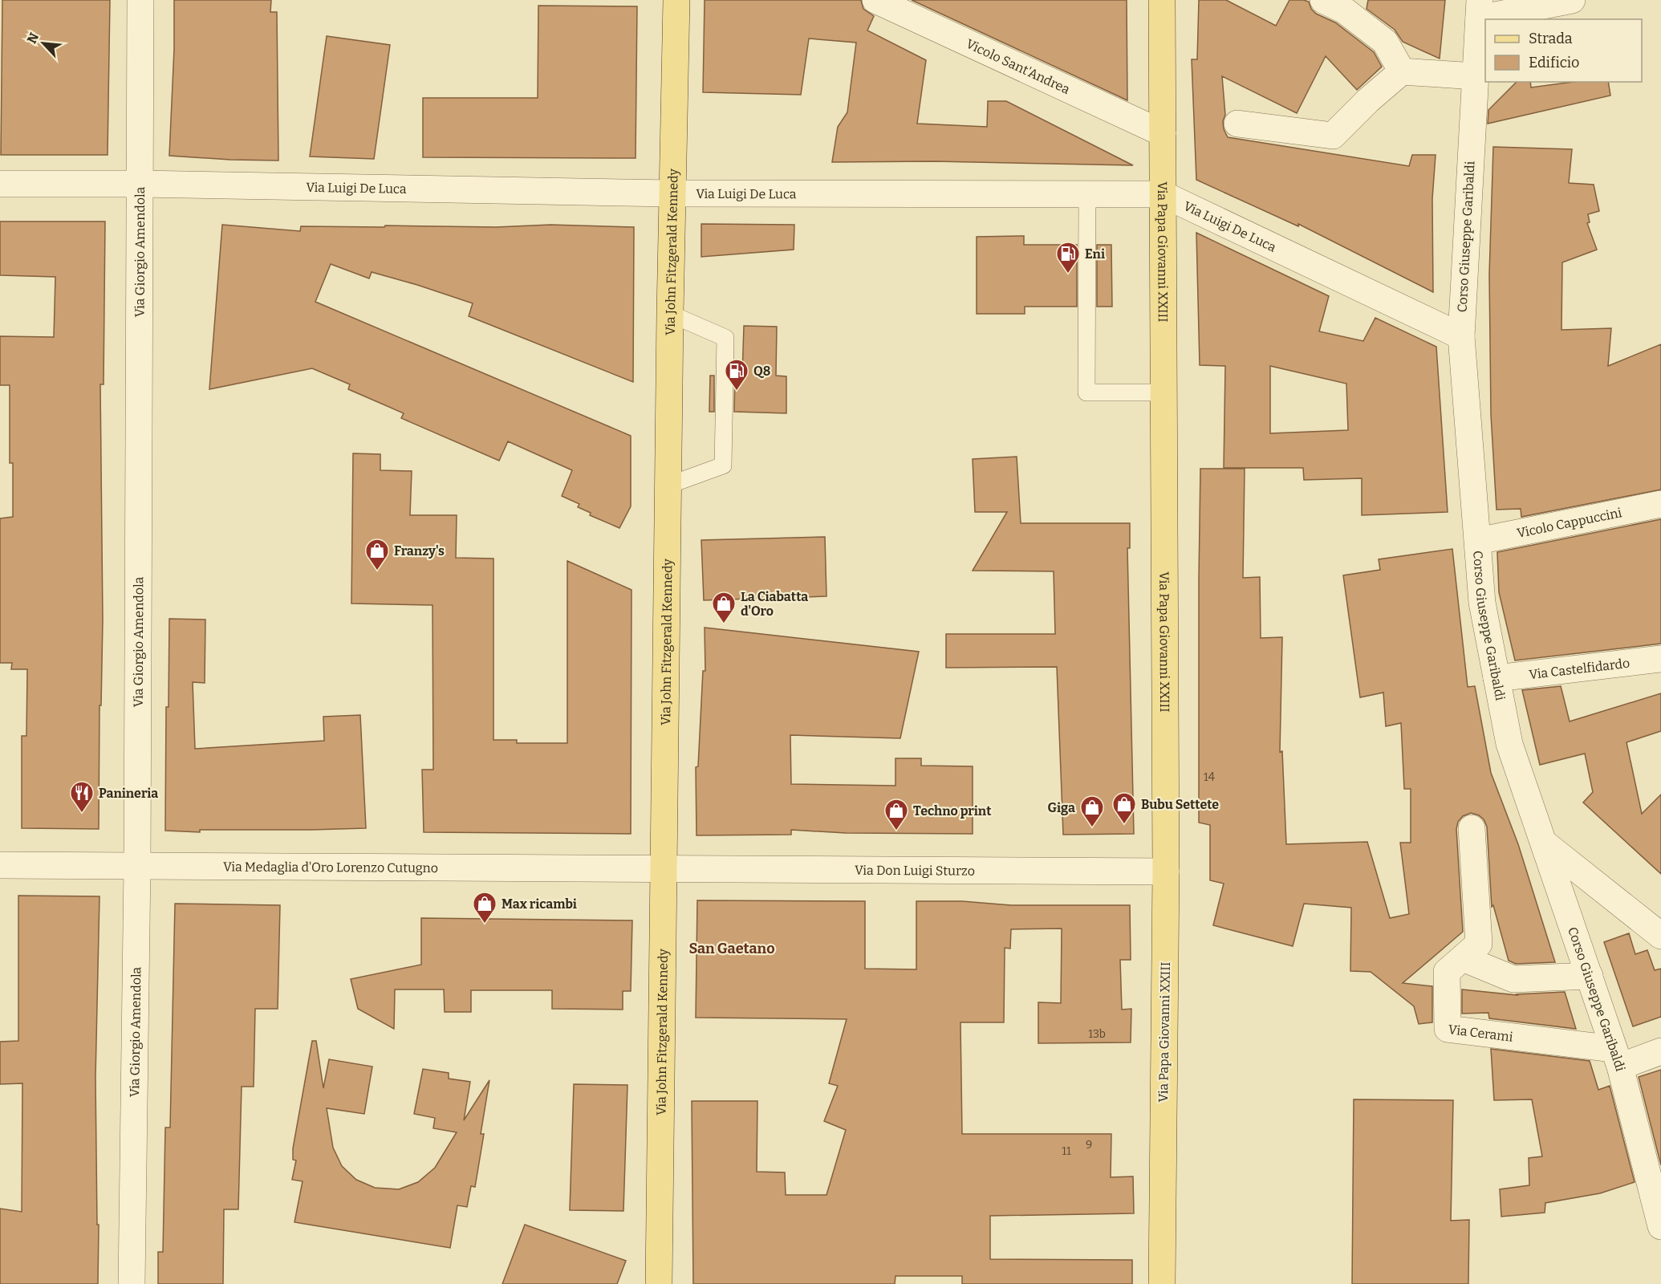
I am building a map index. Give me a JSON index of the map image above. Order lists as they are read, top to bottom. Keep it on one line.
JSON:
{"streets":{"main road":["Via John Fitzgerald Kennedy","Via Papa Giovanni XXIII"],"street":["Vicolo Sant'Andrea","Via Luigi De Luca","Corso Giuseppe Garibaldi","Via Giorgio Amendola","Vicolo Cappuccini","Via Castelfidardo","Via Medaglia d'Oro Lorenzo Cutugno","Via Don Luigi Sturzo","Via Cerami"]},"crossings":[["Vicolo Sant'Andrea","Via Papa Giovanni XXIII"],["Via Luigi De Luca","Corso Giuseppe Garibaldi"],["Via Luigi De Luca","Via Giorgio Amendola"],["Via Luigi De Luca","Via John Fitzgerald Kennedy"],["Via Luigi De Luca","Via Papa Giovanni XXIII"],["Corso Giuseppe Garibaldi","Vicolo Cappuccini"],["Corso Giuseppe Garibaldi","Via Castelfidardo"],["Corso Giuseppe Garibaldi","Via Cerami"],["Via Giorgio Amendola","Via Medaglia d'Oro Lorenzo Cutugno"],["Via John Fitzgerald Kennedy","Via Medaglia d'Oro Lorenzo Cutugno"],["Via John Fitzgerald Kennedy","Via Don Luigi Sturzo"],["Via Papa Giovanni XXIII","Via Don Luigi Sturzo"],["Via Medaglia d'Oro Lorenzo Cutugno","Via Don Luigi Sturzo"]],"districts":["San Gaetano"],"places":{"fuel station":["Eni","Q8"],"shop":["Franzy's","La Ciabatta d'Oro","Bubu Settete","Giga","Techno print","Max ricambi"],"restaurant":["Panineria"]},"house_numbers":["14","13b","9","11"],"legend":["Strada","Edificio"],"north":"top left"}
